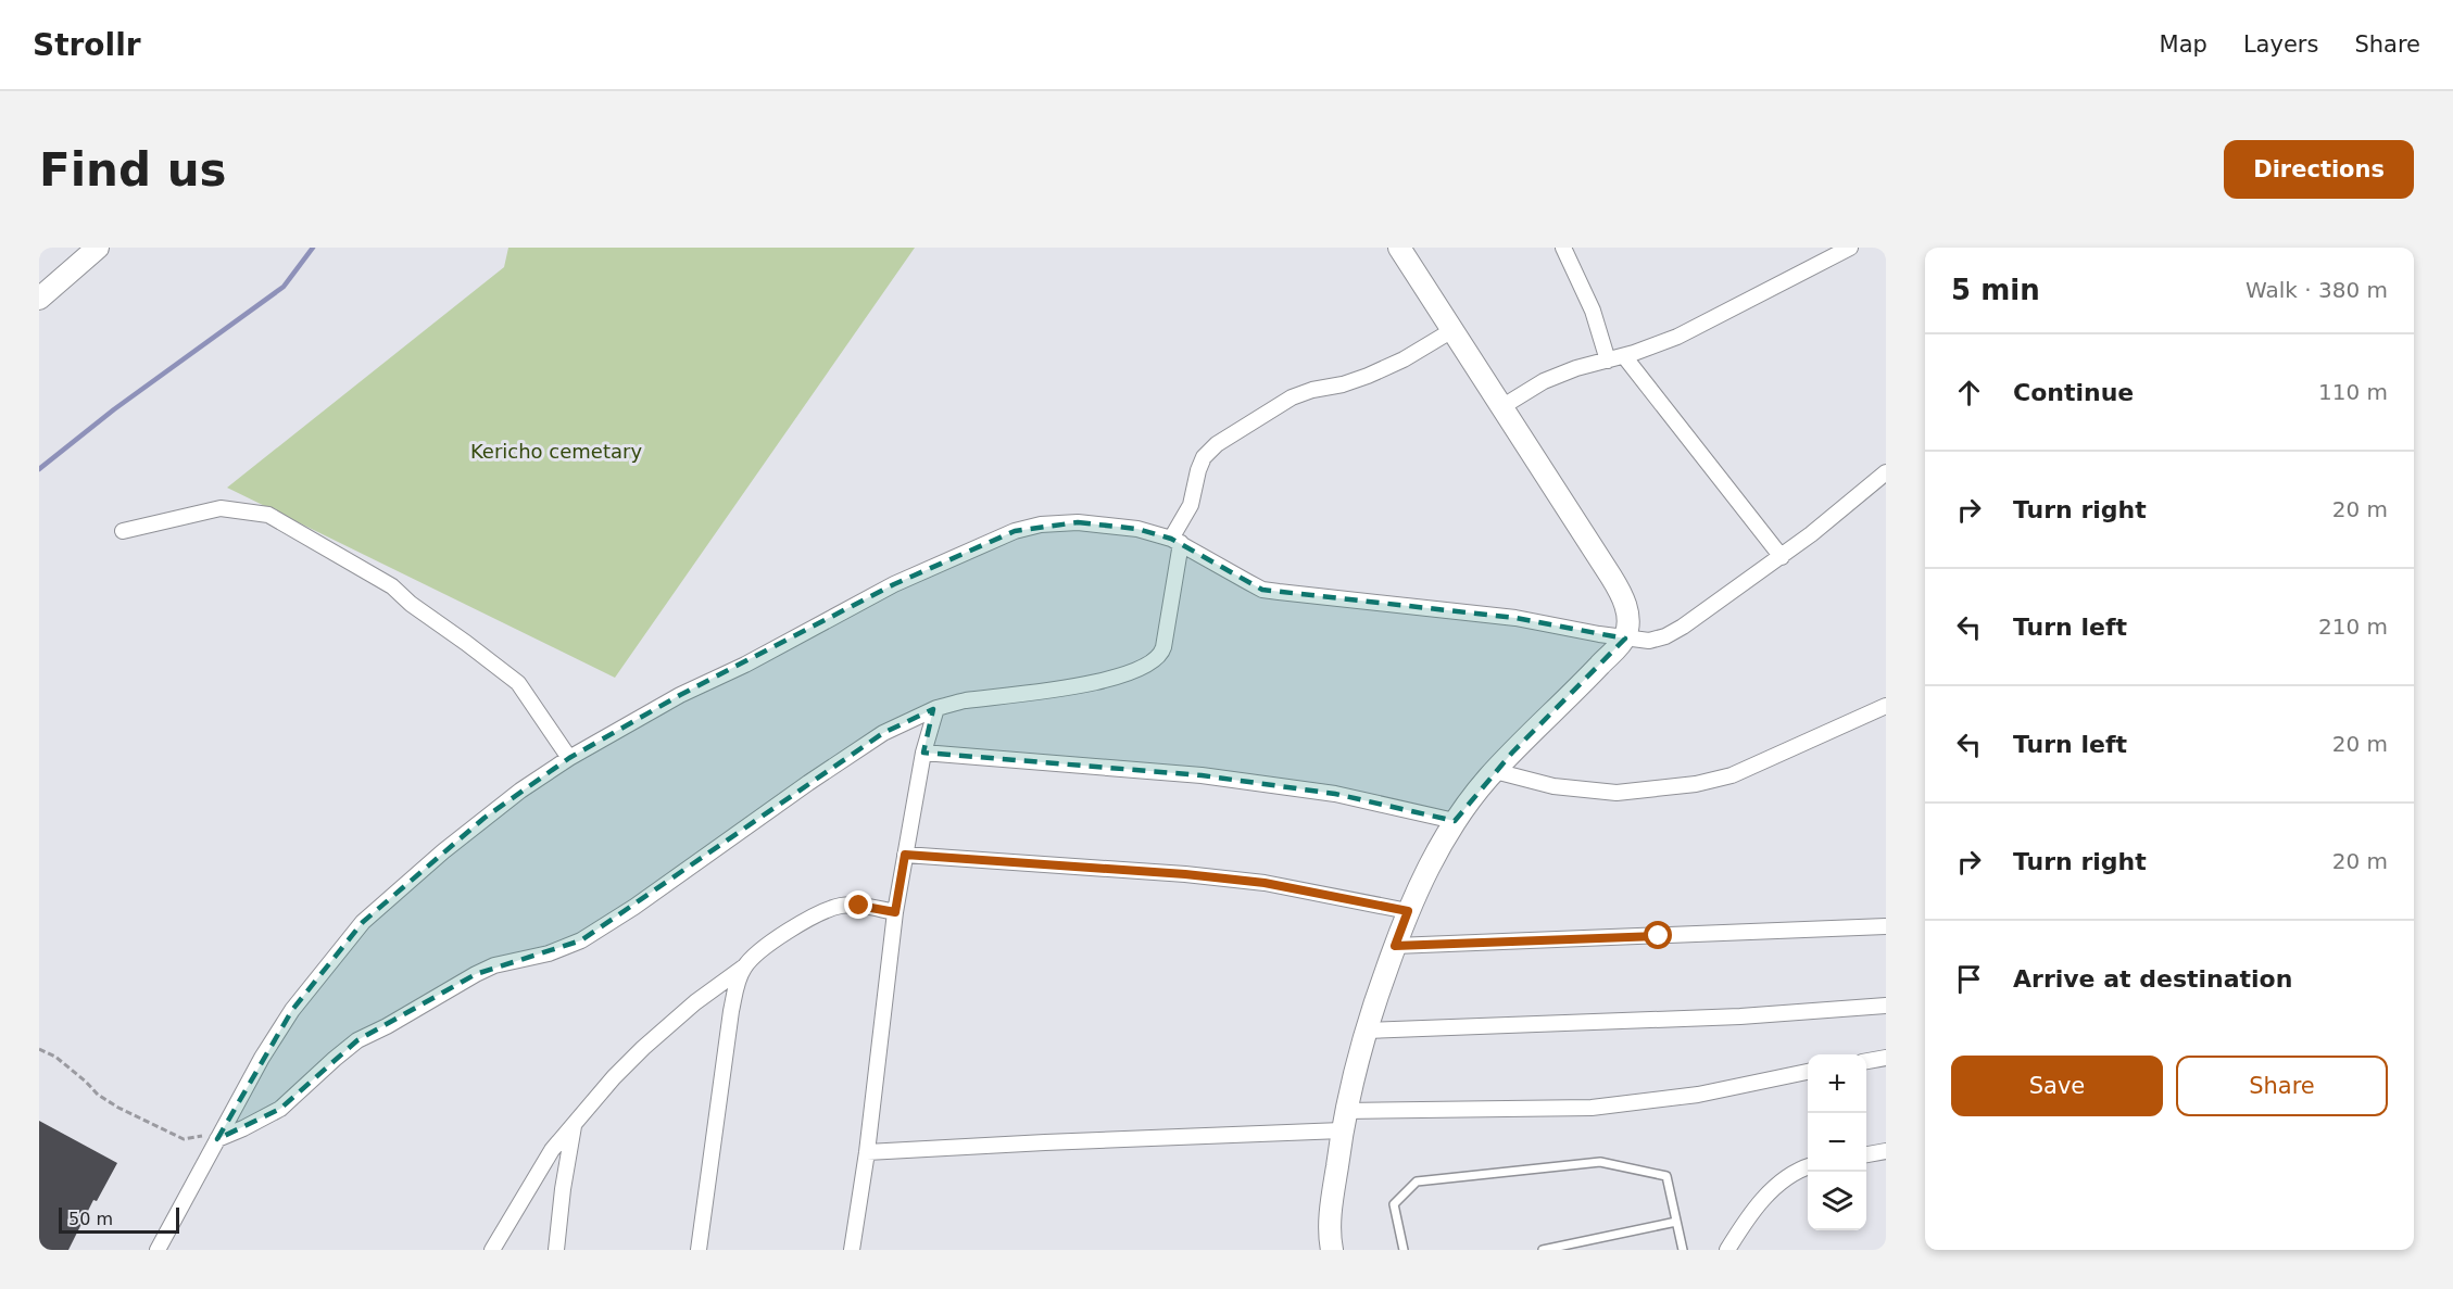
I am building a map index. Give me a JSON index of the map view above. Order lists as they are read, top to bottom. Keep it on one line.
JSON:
{"parks":["Kericho cemetary"],"scale_bar":"50 m","page":{"header":"Strollr","nav":["Map","Layers","Share"],"buttons":["Directions",["Save","Share"]],"title":"Find us","heading":["5 min","Walk · 380 m"],"list":[["Continue","110 m"],["Turn right","20 m"],["Turn left","210 m"],["Turn left","20 m"],["Turn right","20 m"],"Arrive at destination"],"map_buttons":["+","−"],"scale":"50 m"}}
